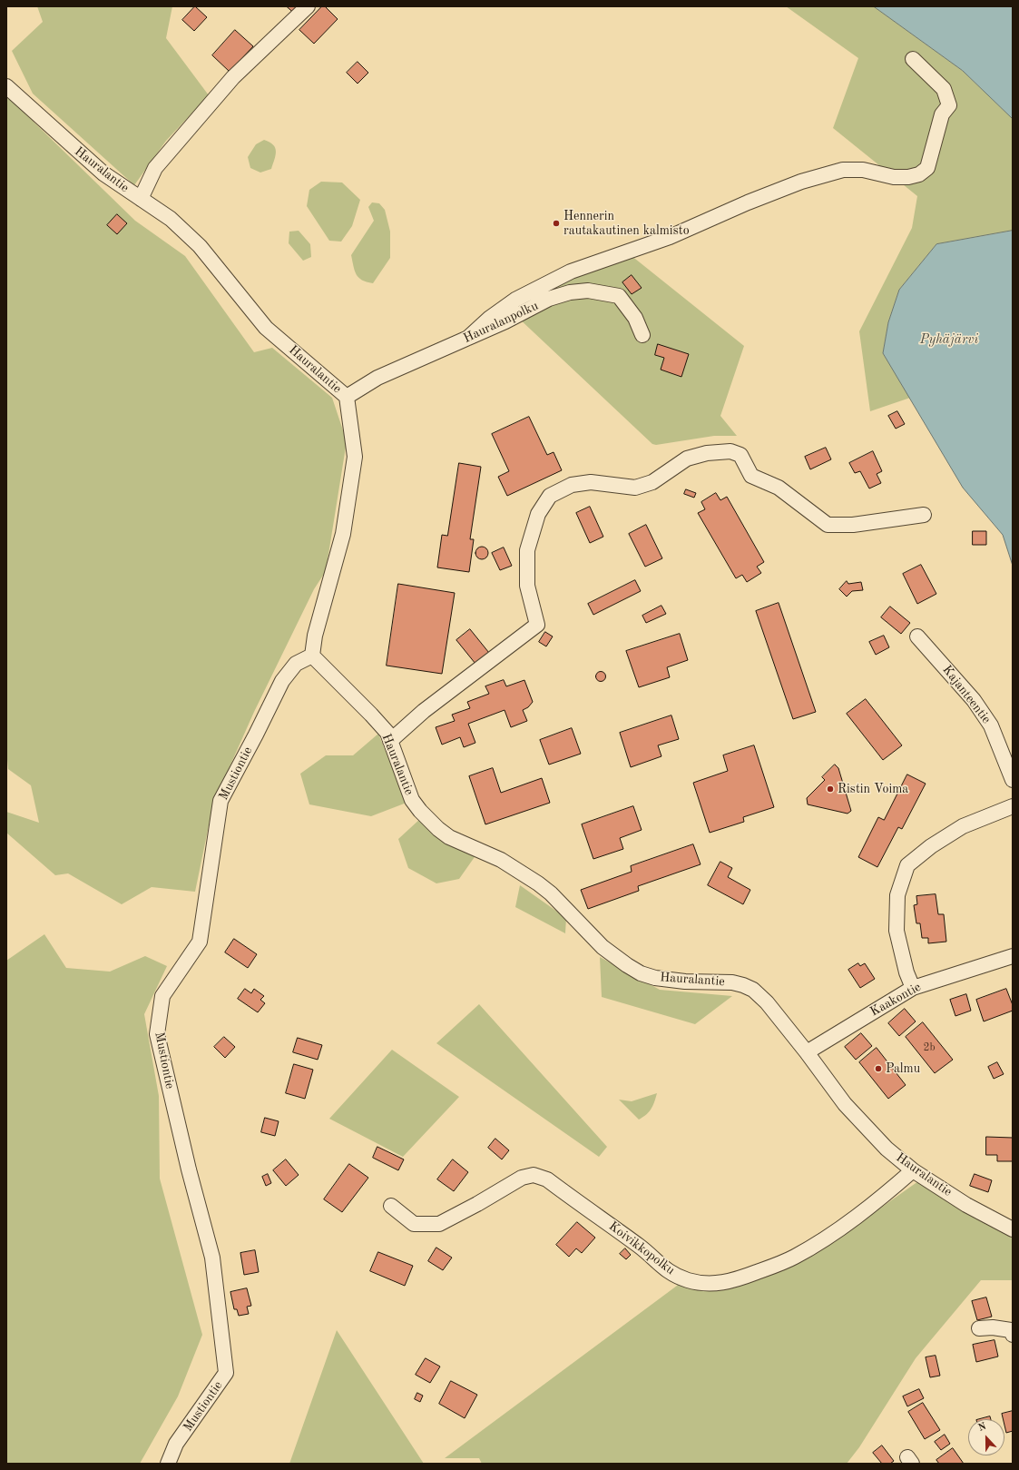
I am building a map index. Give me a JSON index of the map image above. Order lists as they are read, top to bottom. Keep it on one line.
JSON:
{"streets":{"street":["Hauralantie","Hauralanpolku","Kajanteentie","Mustiontie","Kaakontie","Koivikkopolku"]},"crossings":[["Hauralantie","Hauralanpolku"],["Hauralantie","Mustiontie"],["Hauralantie","Kaakontie"],["Hauralantie","Koivikkopolku"]],"water":["Pyhäjärvi"],"places":["Hennerin rautakautinen kalmisto","Ristin Voima","Palmu"],"house_numbers":["2b"],"north":"top"}
